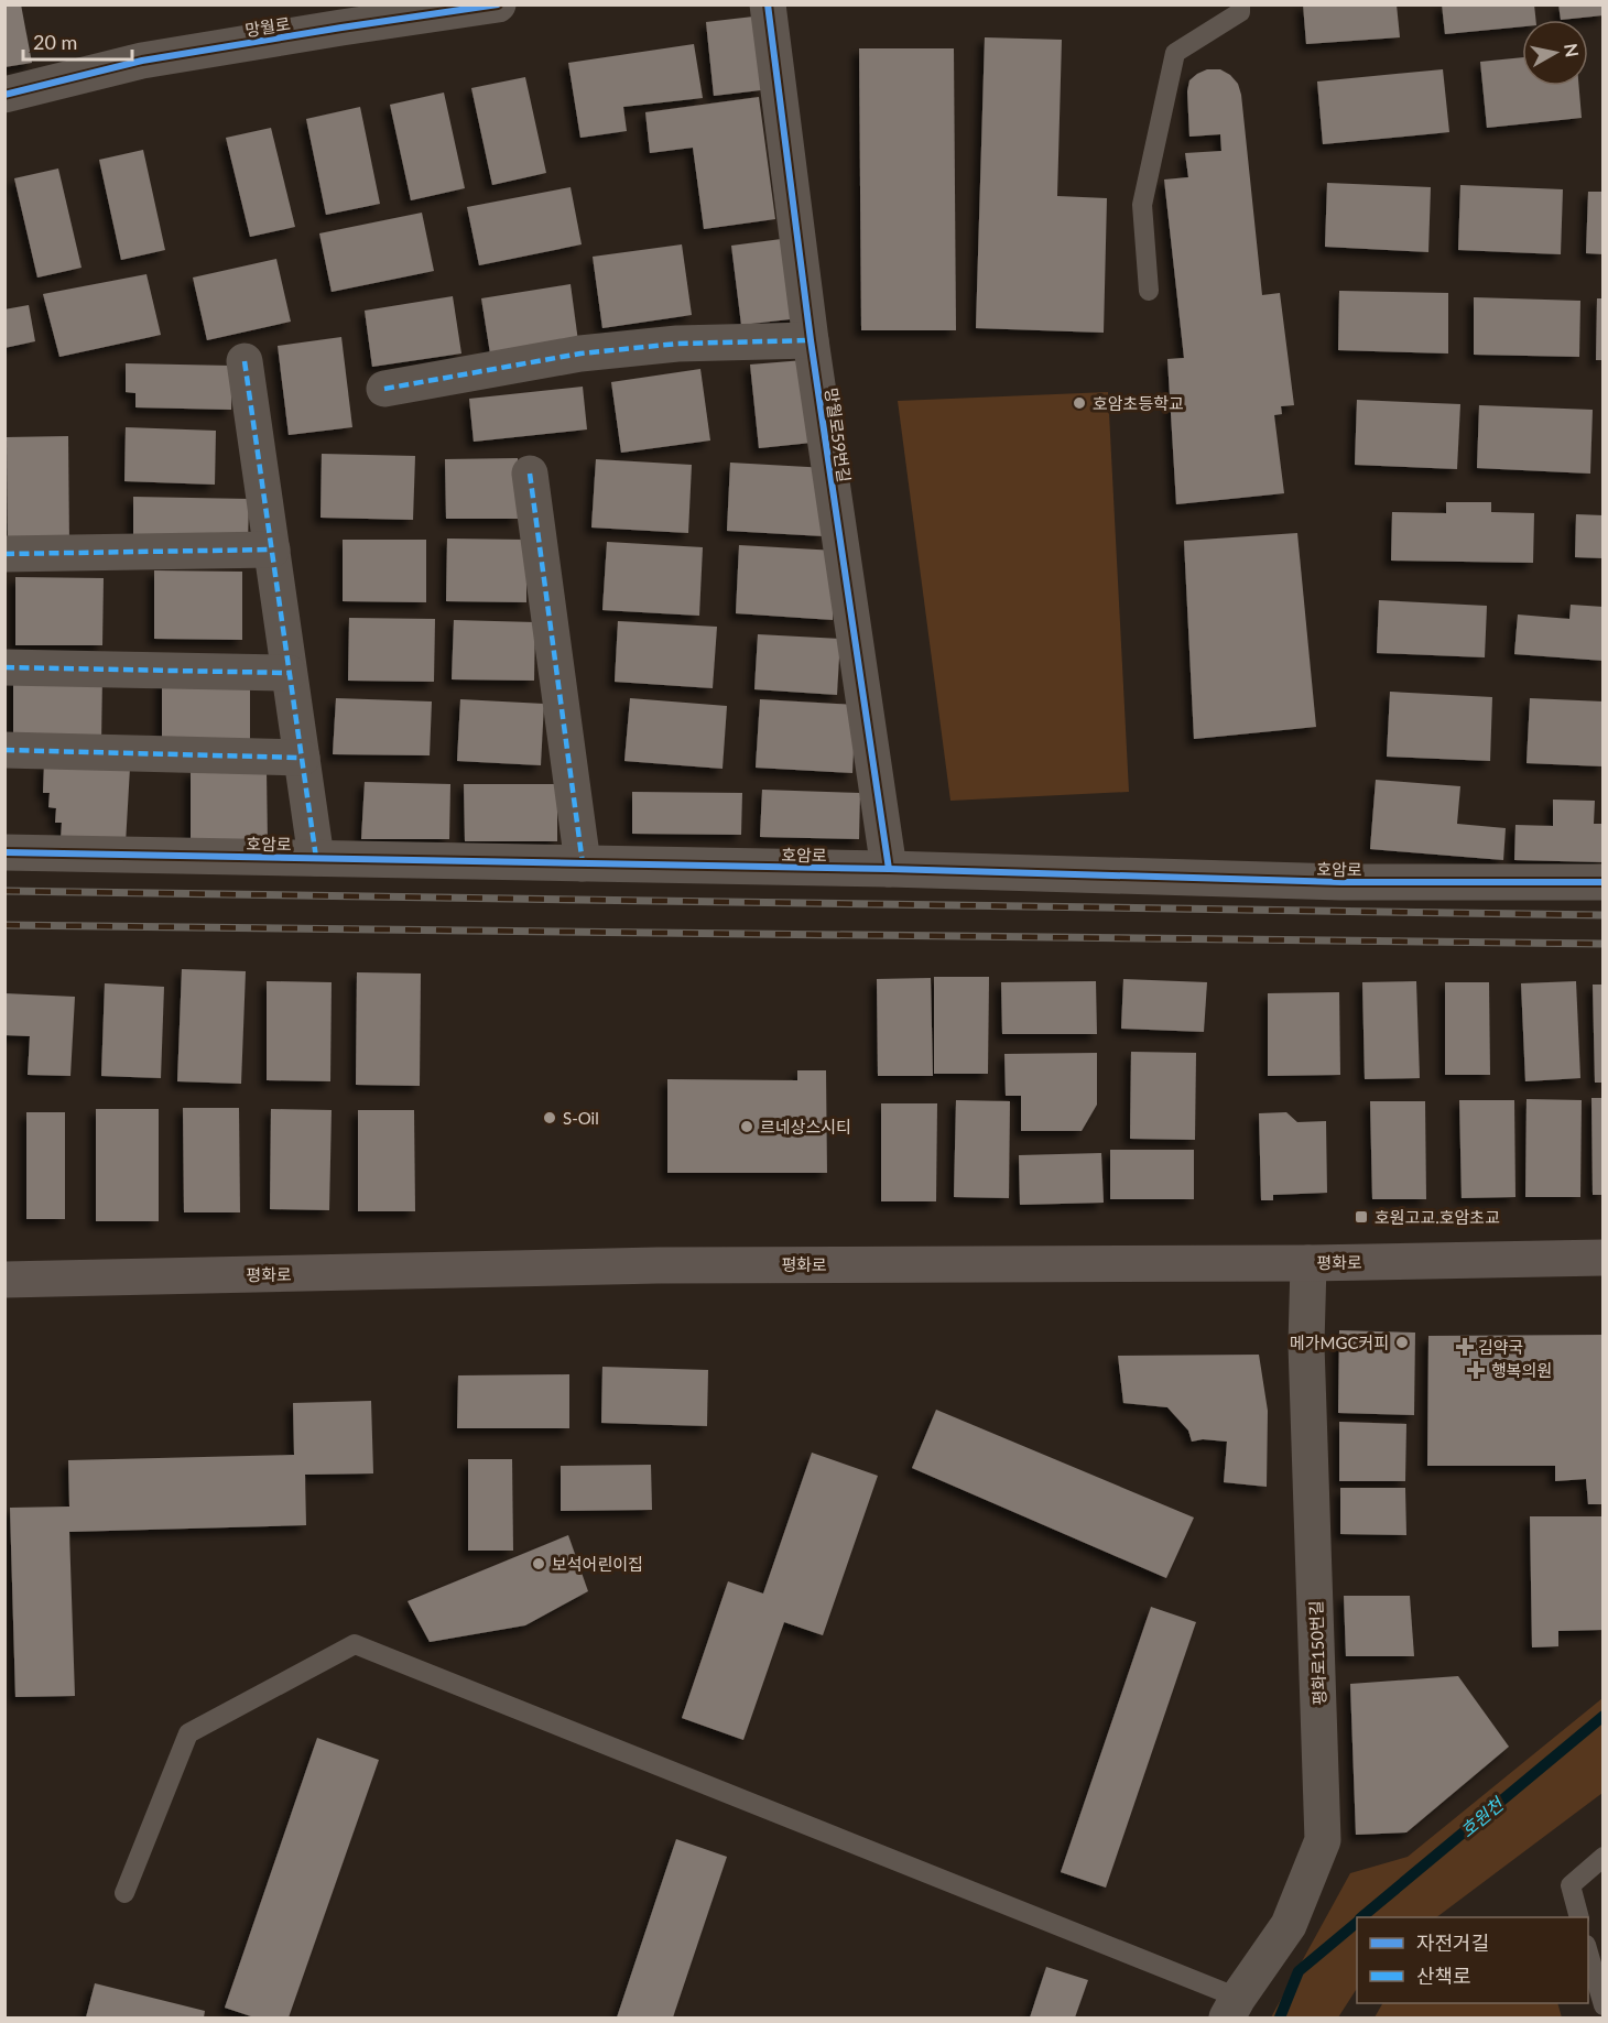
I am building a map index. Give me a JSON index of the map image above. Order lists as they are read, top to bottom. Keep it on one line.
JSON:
{"streets":{"main road":["평화로"],"street":["망월로","망월로59번길","호암로","평화로150번길"]},"crossings":[["망월로59번길","호암로"],["평화로","평화로150번길"]],"water":["호원천"],"places":{"other":["호암초등학교","S-Oil","르네상스시티","메가MGC커피","보석어린이집"],"transit":["호원고교.호암초교"],"health":["김약국","행복의원"]},"legend":["자전거길","산책로"],"scale_bar":"20 m","north":"right"}
